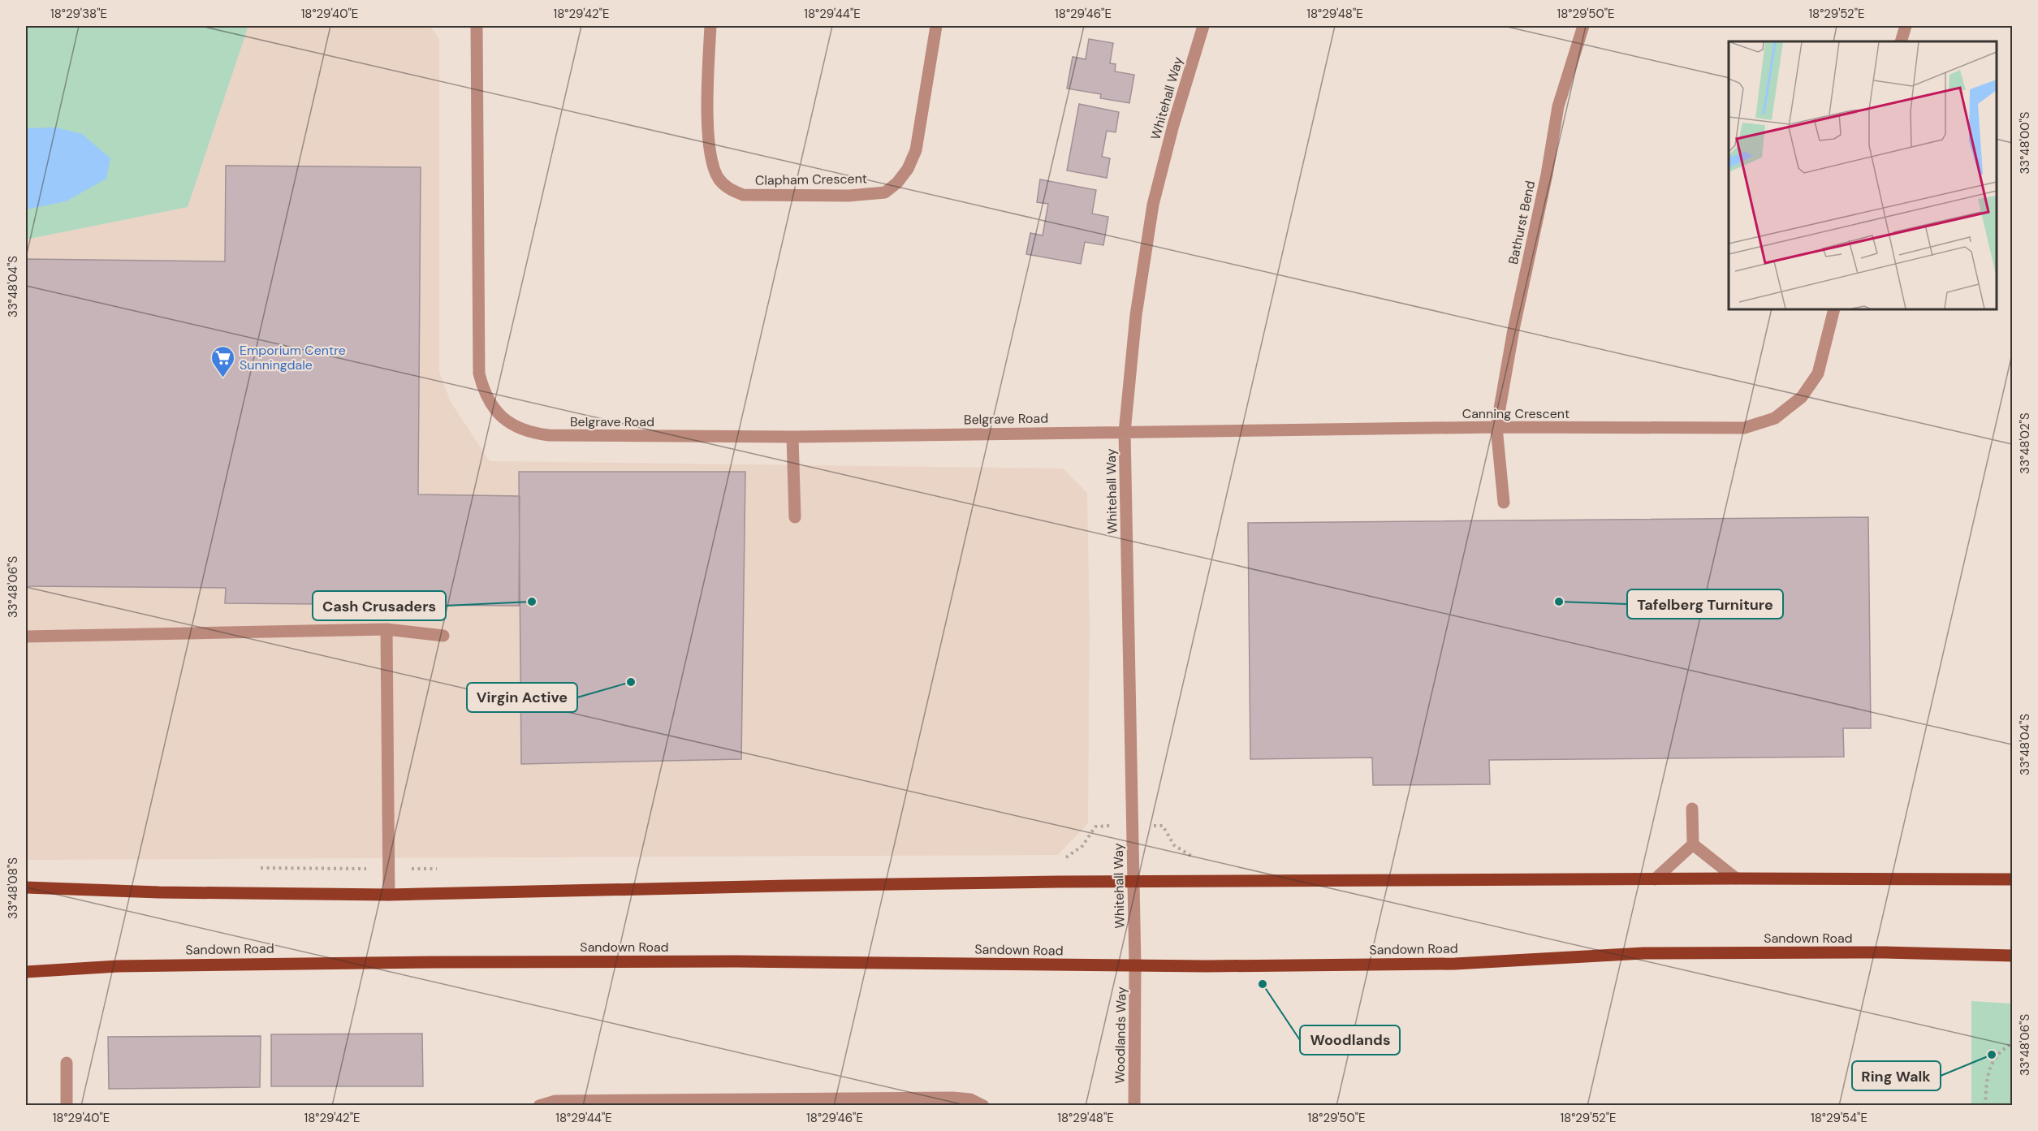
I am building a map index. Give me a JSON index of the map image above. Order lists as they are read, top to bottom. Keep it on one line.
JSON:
{"streets":{"main road":["Sandown Road"],"street":["Whitehall Way","Clapham Crescent","Bathurst Bend","Canning Crescent","Belgrave Road","Woodlands Way"]},"crossings":[["Whitehall Way","Canning Crescent"],["Whitehall Way","Belgrave Road"],["Whitehall Way","Sandown Road"],["Whitehall Way","Woodlands Way"],["Bathurst Bend","Canning Crescent"],["Canning Crescent","Belgrave Road"],["Sandown Road","Woodlands Way"]],"places":{"supermarket":["Emporium Centre Sunningdale"],"other":["Cash Crusaders","Tafelberg Turniture","Virgin Active","Woodlands","Ring Walk"]},"coordinates":["18°29'38\"E","18°29'40\"E","18°29'42\"E","18°29'44\"E","18°29'46\"E","18°29'48\"E","18°29'50\"E","18°29'52\"E","33°48'00\"S","33°48'04\"S","33°48'02\"S","33°48'06\"S","33°48'08\"S","18°29'54\"E"]}
